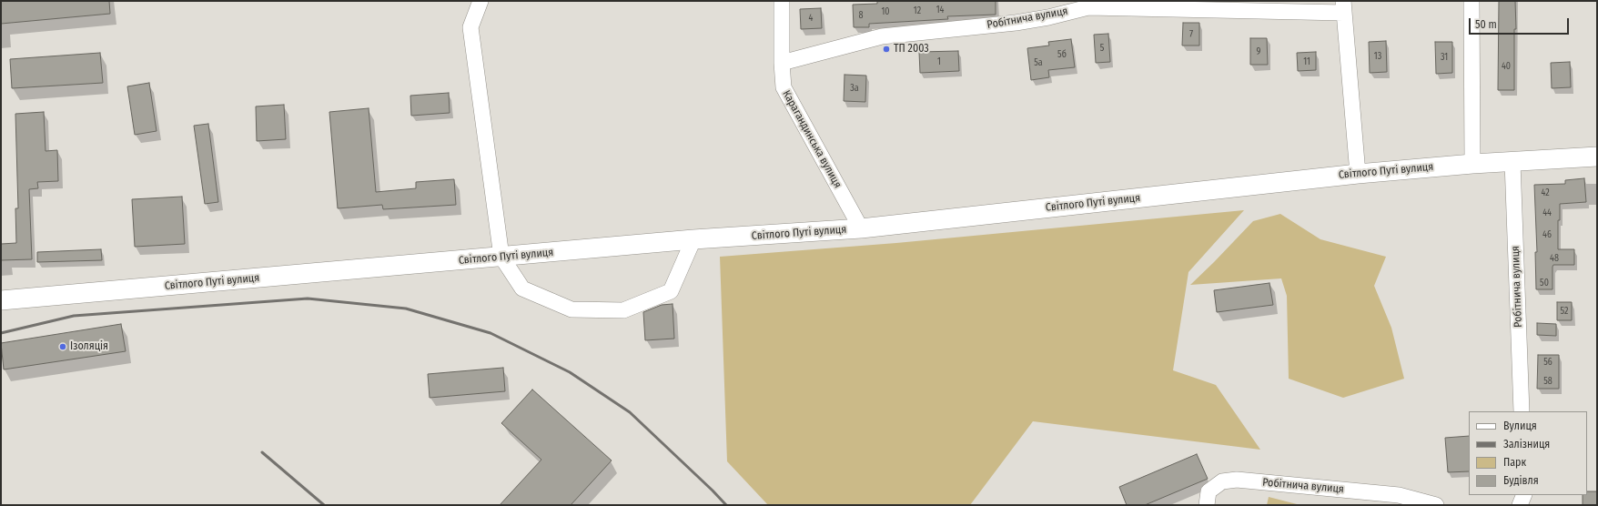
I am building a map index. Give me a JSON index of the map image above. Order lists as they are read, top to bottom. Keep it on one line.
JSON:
{"streets":{"main road":["Світлого Путі вулиця"],"street":["Робітнича вулиця","Карагандинська вулиця"]},"crossings":[["Робітнича вулиця","Карагандинська вулиця"],["Робітнича вулиця","Світлого Путі вулиця"],["Карагандинська вулиця","Світлого Путі вулиця"]],"places":["ТП 2003","Ізоляція"],"house_numbers":["14","12","10","8","4","7","5","9","5б","13","31","1","11","5а","40","3а","42","44","46","48","50","52","56","58"],"legend":["Вулиця","Залізниця","Парк","Будівля"],"scale_bar":"50 m"}
